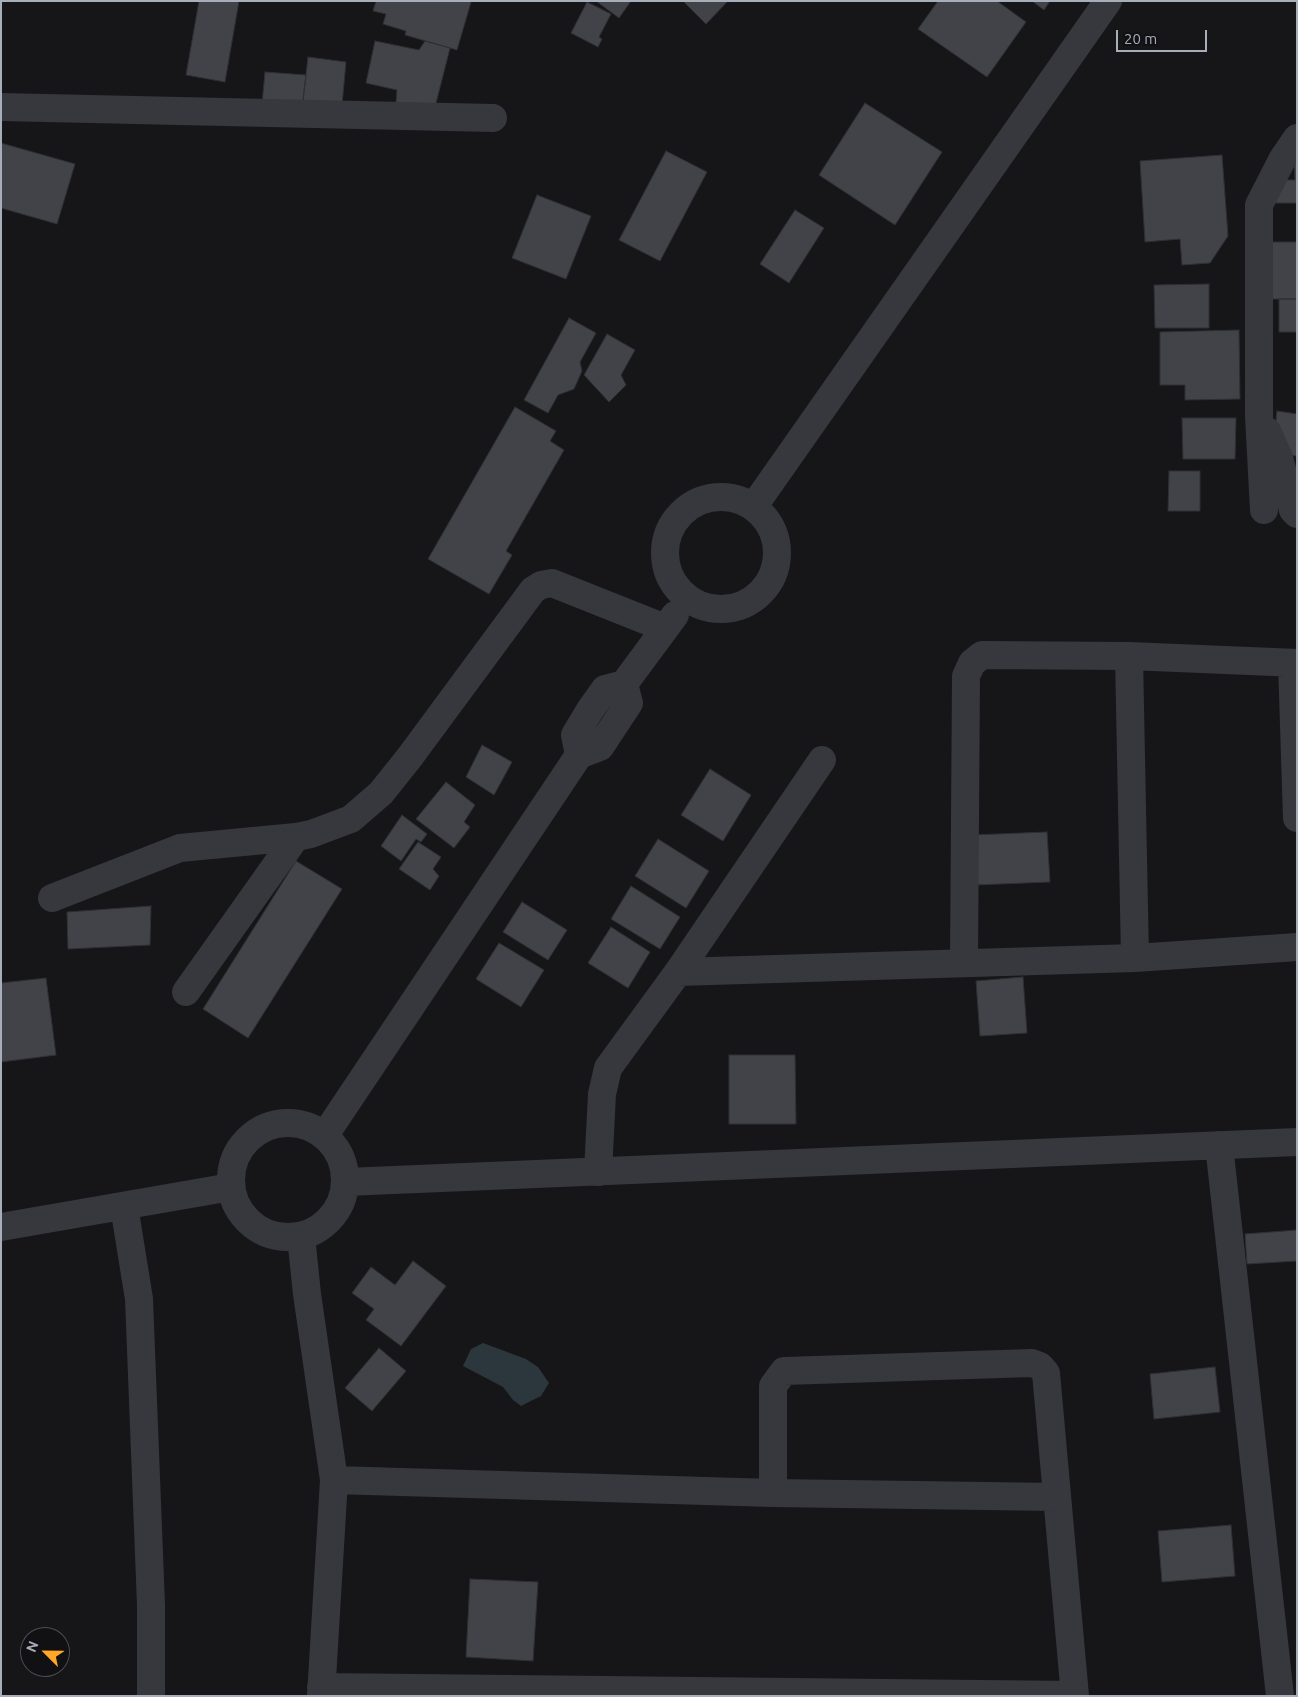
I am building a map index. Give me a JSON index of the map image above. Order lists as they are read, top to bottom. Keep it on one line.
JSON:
{"scale_bar":"20 m","north":"top left"}
